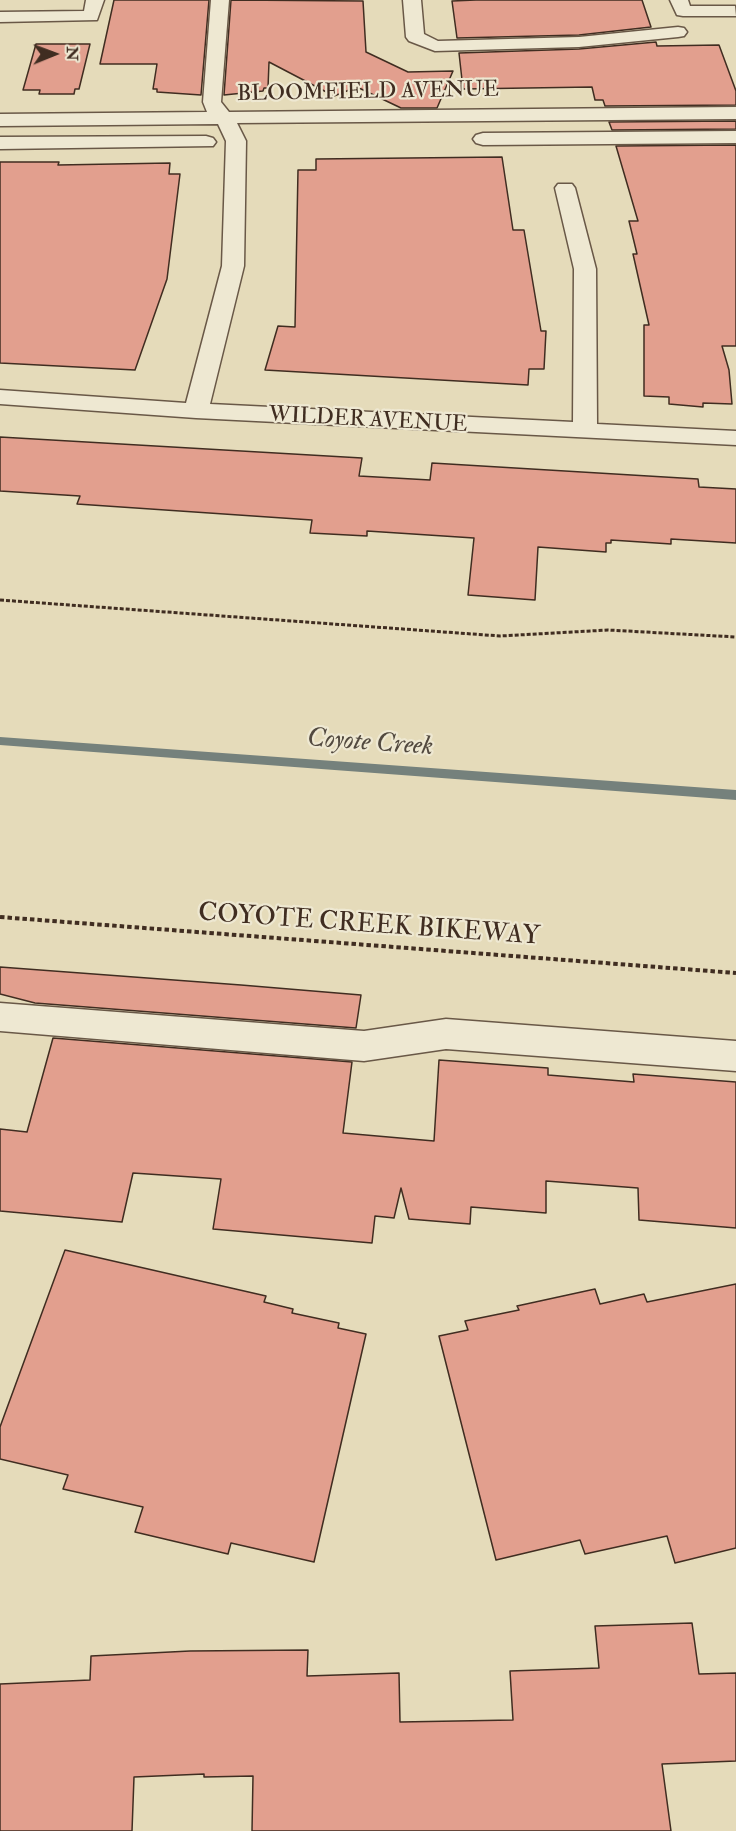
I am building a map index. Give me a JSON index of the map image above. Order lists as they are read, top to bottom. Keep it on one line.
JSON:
{"streets":{"street":["BLOOMFIELD AVENUE","WILDER AVENUE"],"path":["COYOTE CREEK BIKEWAY"]},"water":["Coyote Creek"],"north":"right"}
